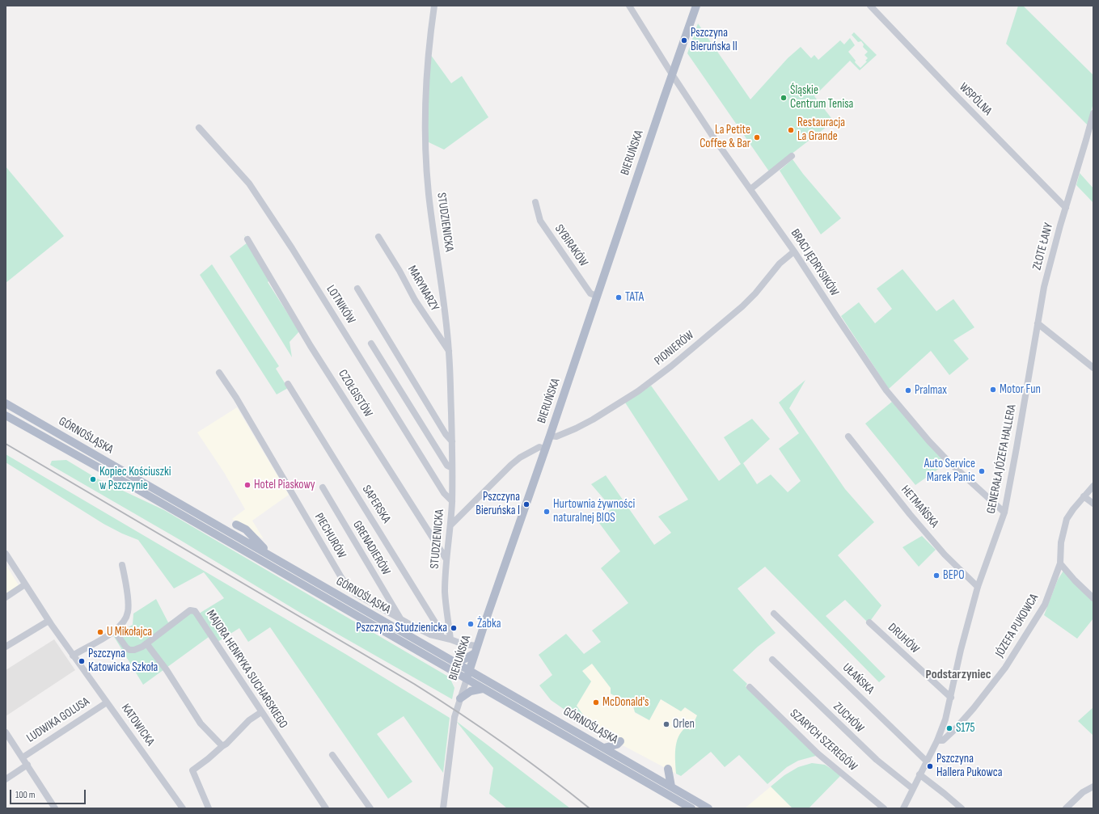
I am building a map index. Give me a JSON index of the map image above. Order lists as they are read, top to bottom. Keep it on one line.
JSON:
{"streets":{"main road":["BIERUŃSKA","GÓRNOŚLĄSKA"],"street":["WSPÓLNA","STUDZIENICKA","SYBIRAKÓW","ZŁOTE ŁANY","BRACI JĘDRYSIKÓW","MARYNARZY","LOTNIKÓW","PIONIERÓW","CZOŁGISTÓW","GENERAŁA JÓZEFA HALLERA","SAPERSKA","HETMAŃSKA","PIECHURÓW","GRENADIERÓW","JÓZEFA PUKOWCA","DRUHÓW","MAJORA HENRYKA SUCHARSKIEGO","UŁAŃSKA","ZUCHÓW","LUDWIKA GOLUSA","KATOWICKA","SZARYCH SZEREGÓW"]},"crossings":[["WSPÓLNA","ZŁOTE ŁANY"],["BIERUŃSKA","SYBIRAKÓW"],["BIERUŃSKA","BRACI JĘDRYSIKÓW"],["BIERUŃSKA","PIONIERÓW"],["BIERUŃSKA","GÓRNOŚLĄSKA"],["BIERUŃSKA","PIECHURÓW"],["STUDZIENICKA","MARYNARZY"],["STUDZIENICKA","LOTNIKÓW"],["STUDZIENICKA","CZOŁGISTÓW"],["STUDZIENICKA","PIECHURÓW"],["ZŁOTE ŁANY","GENERAŁA JÓZEFA HALLERA"],["BRACI JĘDRYSIKÓW","PIONIERÓW"],["BRACI JĘDRYSIKÓW","GENERAŁA JÓZEFA HALLERA"],["GENERAŁA JÓZEFA HALLERA","HETMAŃSKA"],["GENERAŁA JÓZEFA HALLERA","JÓZEFA PUKOWCA"],["GENERAŁA JÓZEFA HALLERA","DRUHÓW"],["GENERAŁA JÓZEFA HALLERA","UŁAŃSKA"],["GENERAŁA JÓZEFA HALLERA","ZUCHÓW"],["SAPERSKA","PIECHURÓW"],["PIECHURÓW","GRENADIERÓW"],["LUDWIKA GOLUSA","KATOWICKA"]],"districts":["Podstarzyniec"],"places":["Pszczyna Bieruńska II","Śląskie Centrum Tenisa","Restauracja La Grande","La Petite Coffee & Bar","TATA","Motor Fun","Pralmax","Auto Service Marek Panic","Kopiec Kościuszki w Pszczynie","Hotel Piaskowy","Pszczyna Bieruńska I","Hurtownia żywności naturalnej BIOS","BEPO","Żabka","Pszczyna Studzienicka","U Mikołajca","Pszczyna Katowicka Szkoła","McDonald's","Orlen","S175","Pszczyna Hallera Pukowca"],"scale_bar":"100 m"}
